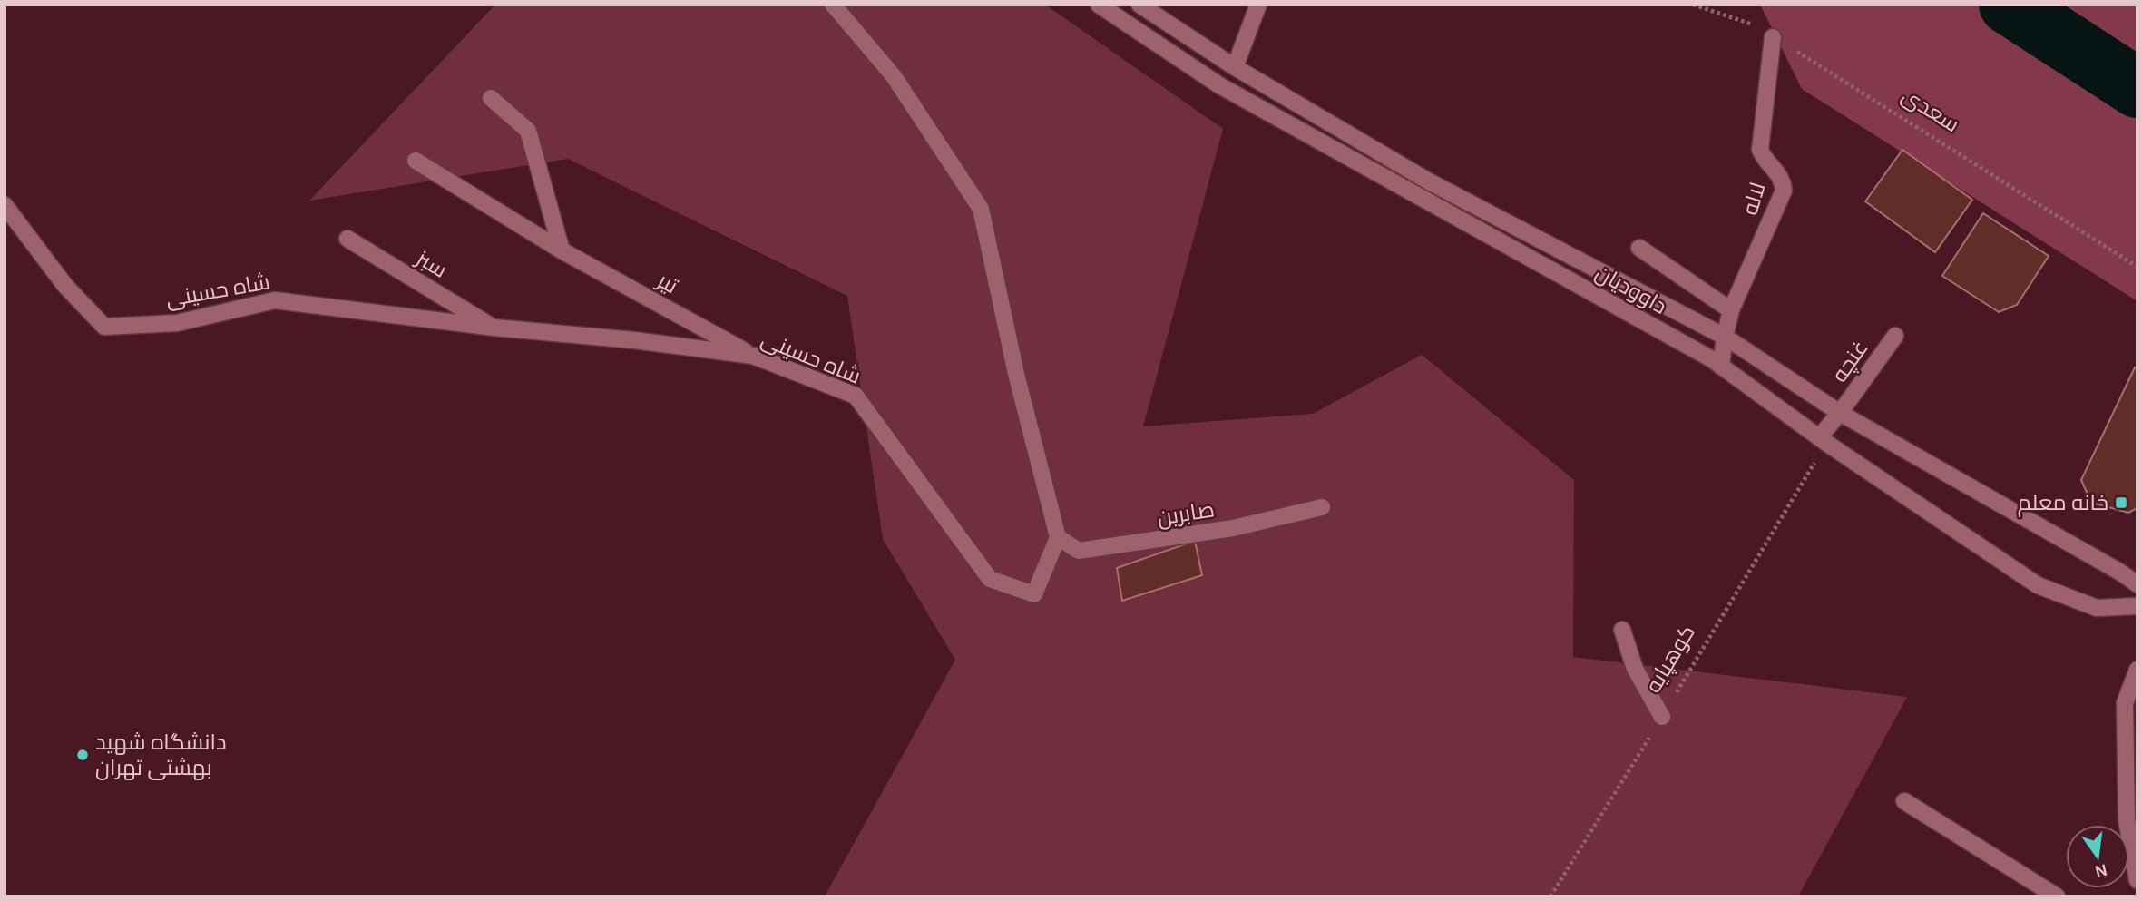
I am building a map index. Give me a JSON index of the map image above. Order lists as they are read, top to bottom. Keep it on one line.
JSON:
{"streets":{"street":["لاله","سبز","تیر","داوودیان","شاه حسینی","غنچه","صابرین"],"path":["سعدی","کوهپایه"]},"crossings":[["سعدی","لاله"],["لاله","داوودیان"],["سبز","شاه حسینی"],["تیر","شاه حسینی"],["داوودیان","غنچه"],["داوودیان","کوهپایه"],["شاه حسینی","صابرین"],["غنچه","کوهپایه"]],"places":{"transit":["خانه معلم"],"other":["دانشگاه شهید بهشتی تهران"]},"north":"bottom"}
